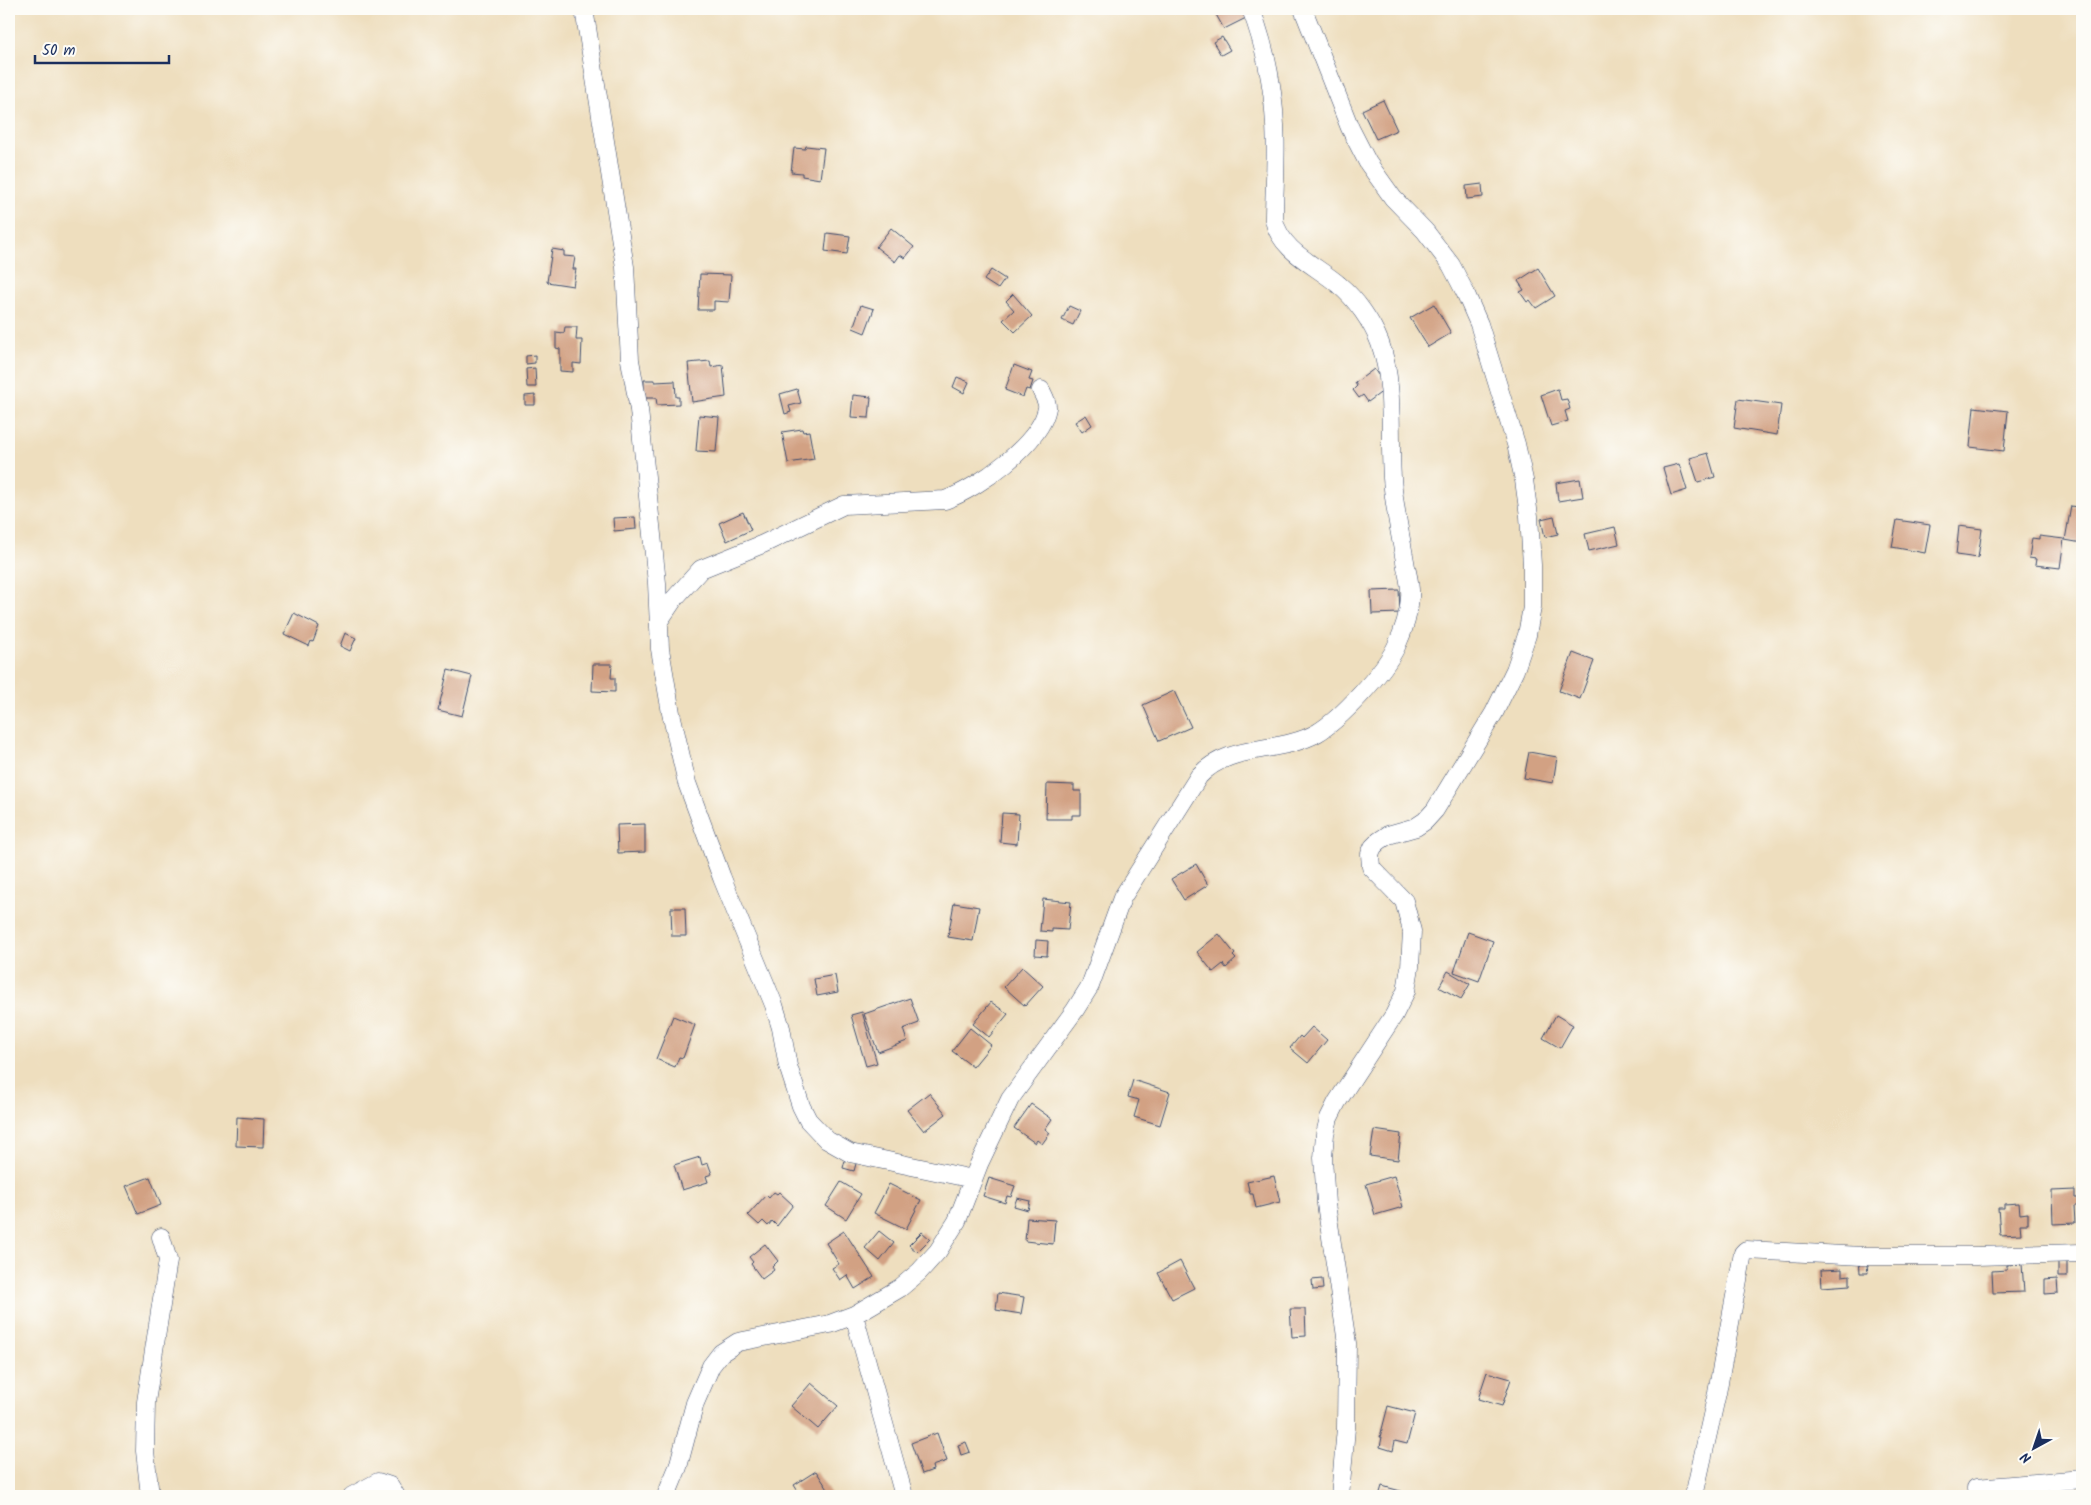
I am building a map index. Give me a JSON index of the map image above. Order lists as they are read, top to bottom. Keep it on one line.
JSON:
{"scale_bar":"50 m","north":"bottom left"}
